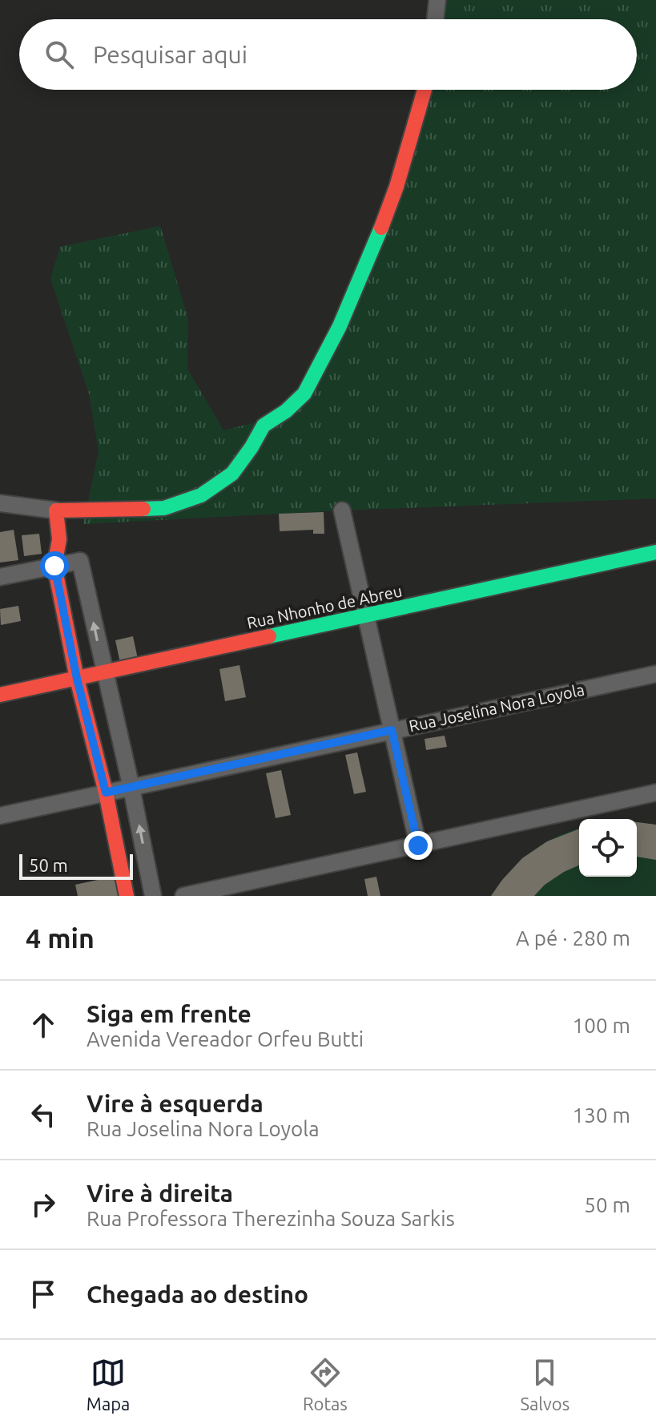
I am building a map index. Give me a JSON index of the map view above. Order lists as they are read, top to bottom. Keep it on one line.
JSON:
{"streets":{"street":["Rua Nhonho de Abreu","Rua Joselina Nora Loyola"]},"scale_bar":"50 m","page":{"search":"Pesquisar aqui","scale":"50 m","heading":["4 min","A pé · 280 m"],"list":[["Siga em frente","Avenida Vereador Orfeu Butti","100 m"],["Vire à esquerda","Rua Joselina Nora Loyola","130 m"],["Vire à direita","Rua Professora Therezinha Souza Sarkis","50 m"],"Chegada ao destino"],"nav":["Mapa","Rotas","Salvos"]}}
